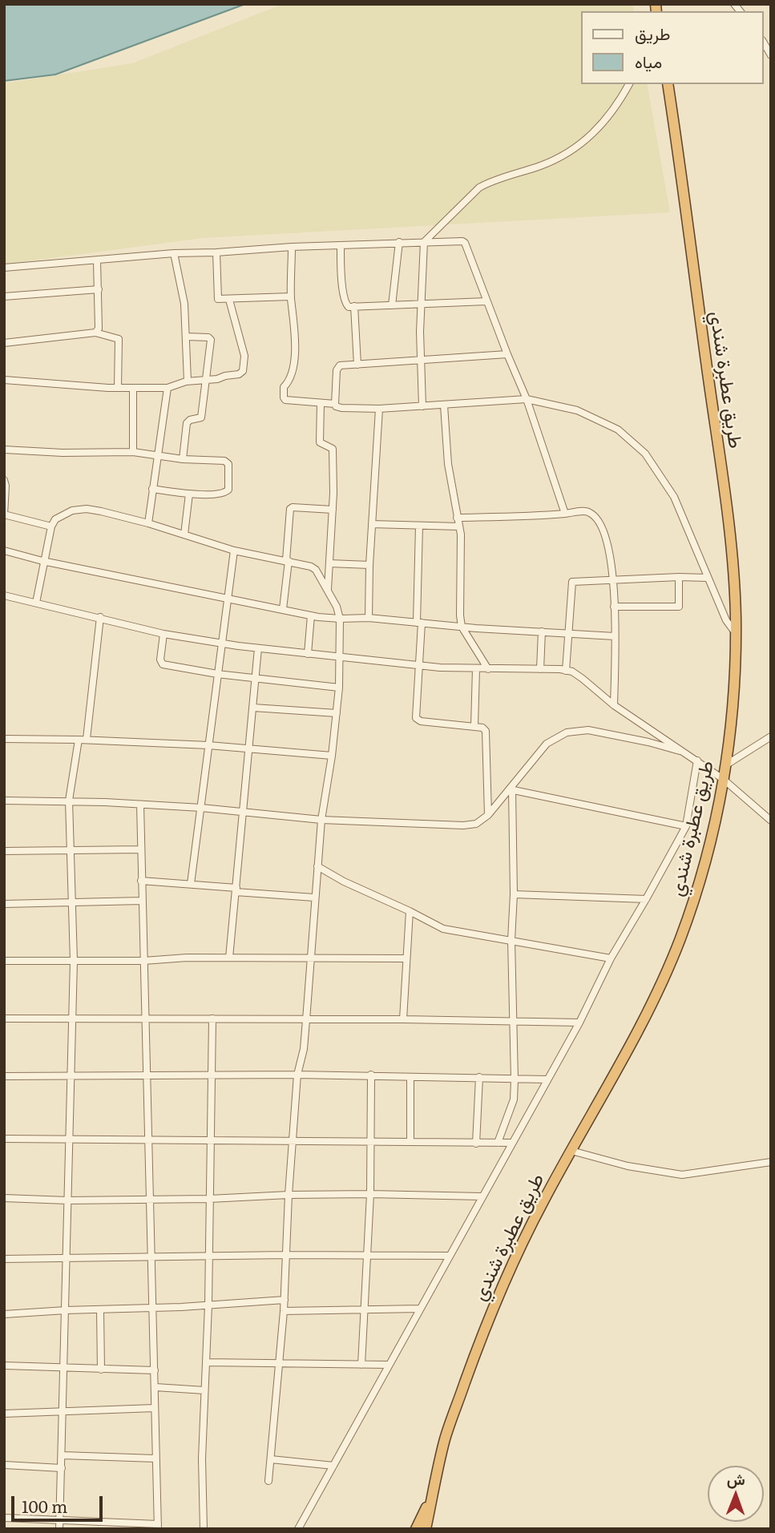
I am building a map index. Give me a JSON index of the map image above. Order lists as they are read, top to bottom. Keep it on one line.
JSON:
{"streets":{"highway":["طريق عطبرة شندي"]},"legend":["طريق","مياه"],"scale_bar":"100 m","north":"top"}
